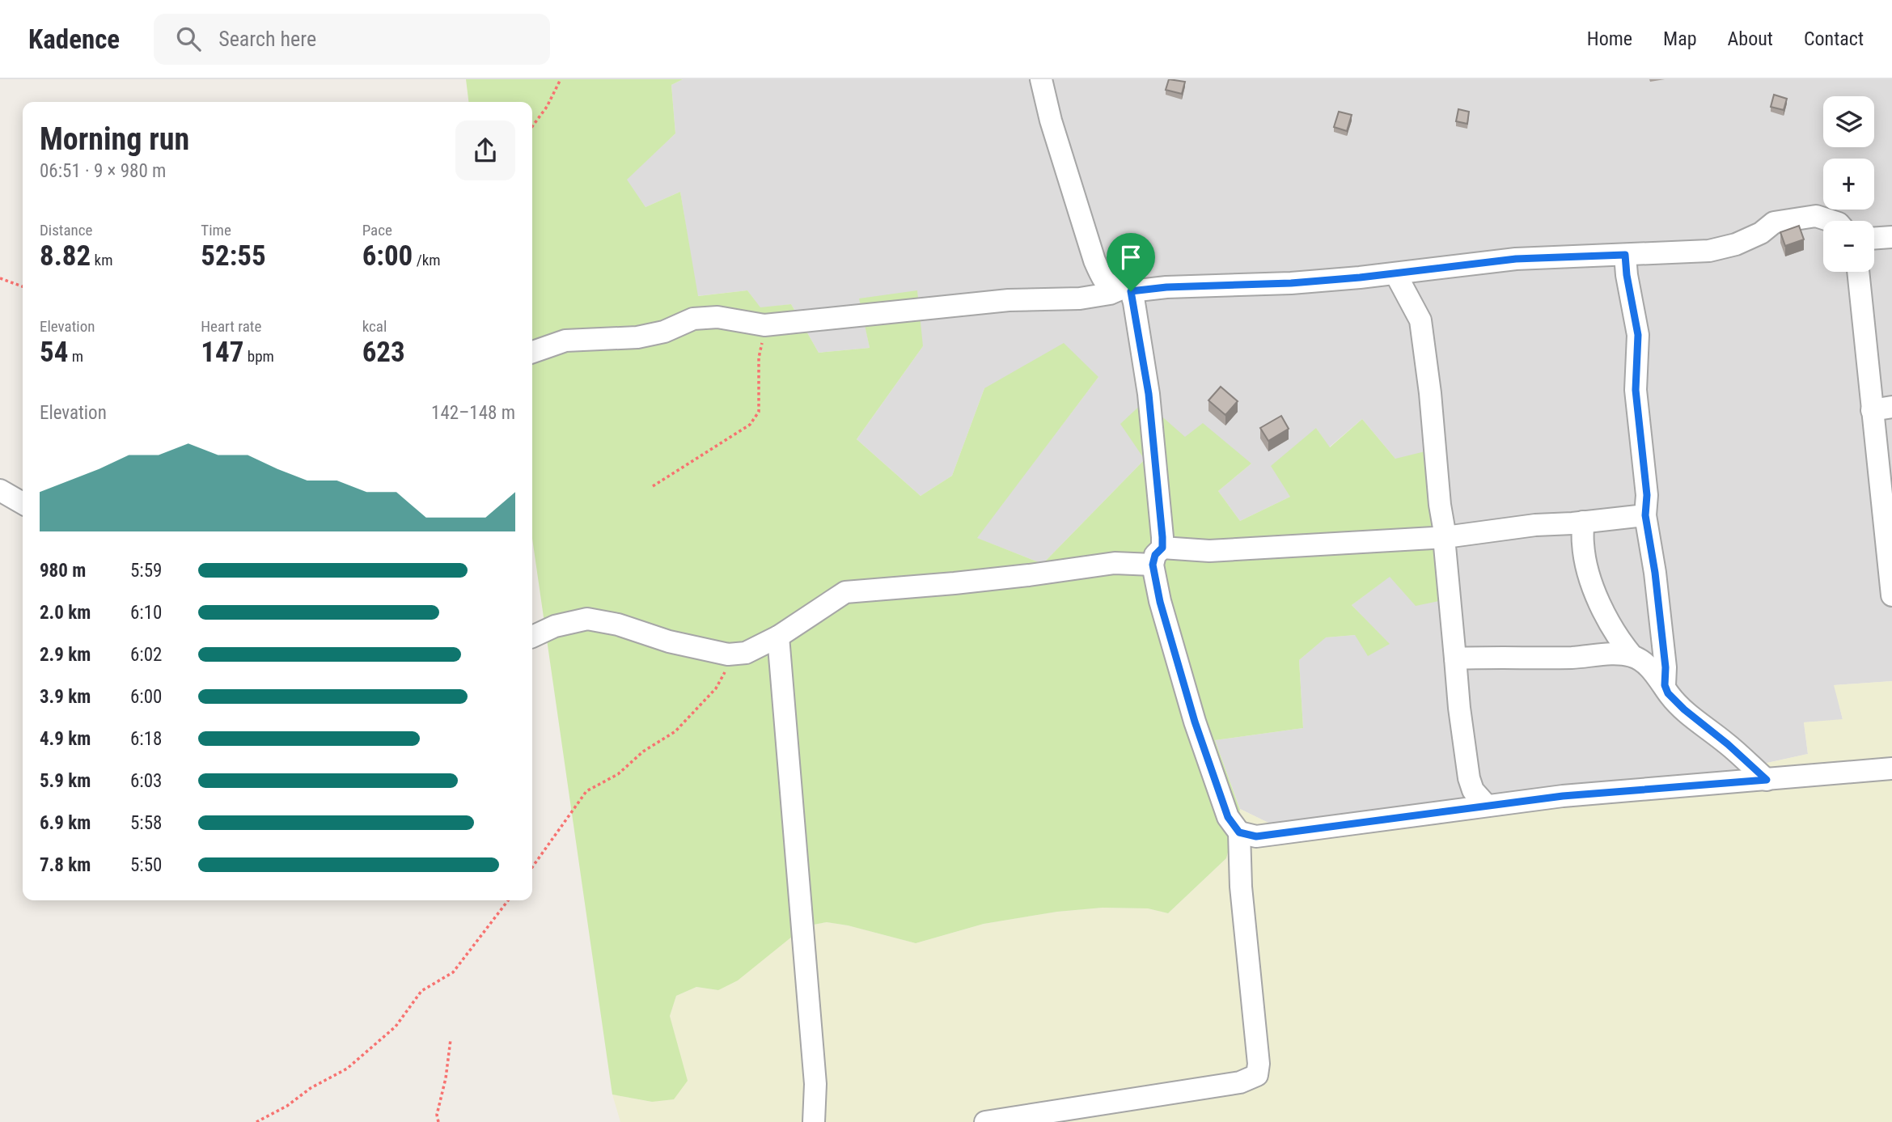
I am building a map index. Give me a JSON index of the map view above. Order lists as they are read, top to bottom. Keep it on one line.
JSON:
{"page":{"header":"Kadence","search":"Search here","nav":["Home","Map","About","Contact"],"map_buttons":["+","−"],"heading":["Morning run","06:51 · 9 × 980 m"],"stats":[["Distance","8.82 km"],["Time","52:55"],["Pace","6:00 /km"],["Elevation","54 m"],["Heart rate","147 bpm"],["kcal","623"]],"chart":["Elevation","142–148 m"],"list":[{"name":"980 m","note":"5:59"},{"name":"2.0 km","note":"6:10"},{"name":"2.9 km","note":"6:02"},{"name":"3.9 km","note":"6:00"},{"name":"4.9 km","note":"6:18"},{"name":"5.9 km","note":"6:03"},{"name":"6.9 km","note":"5:58"},{"name":"7.8 km","note":"5:50"}]}}
